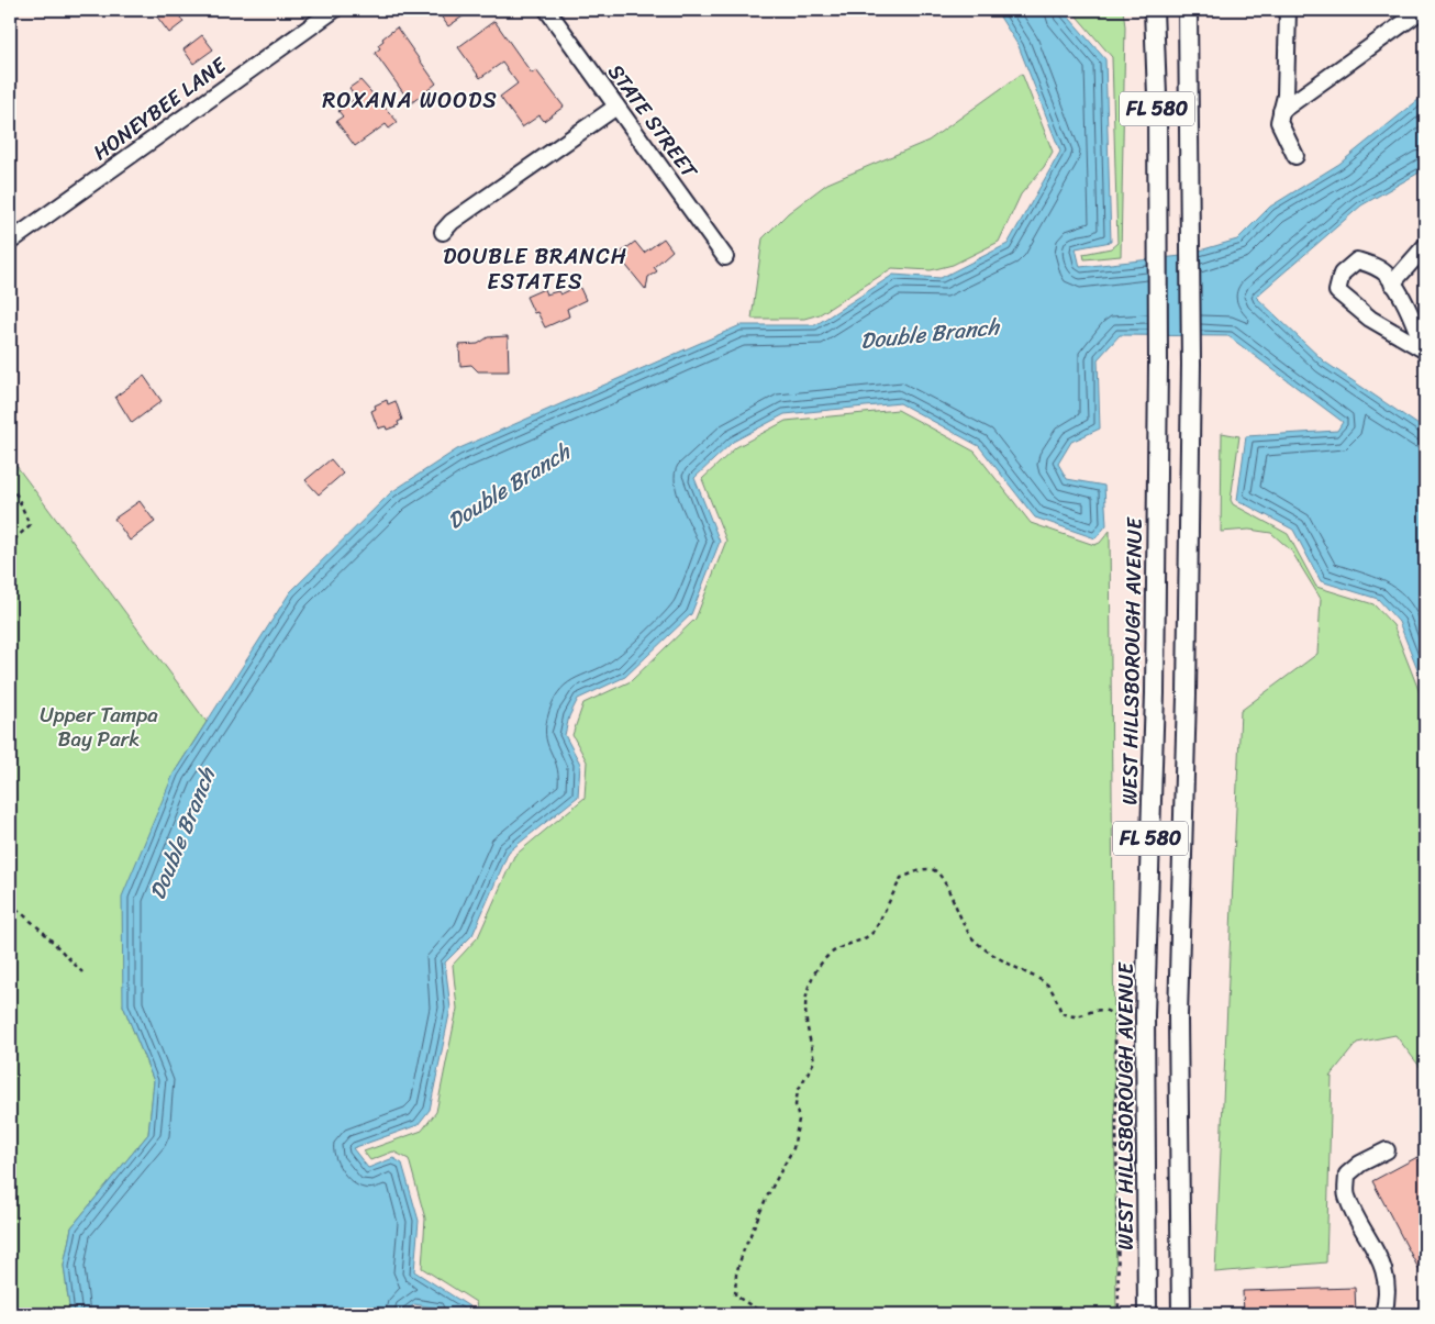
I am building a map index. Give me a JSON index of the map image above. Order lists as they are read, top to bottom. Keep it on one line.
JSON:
{"streets":{"main road":["FL 580","WEST HILLSBOROUGH AVENUE"],"street":["HONEYBEE LANE","STATE STREET"]},"districts":["ROXANA WOODS","DOUBLE BRANCH ESTATES"],"water":["Double Branch"],"parks":["Upper Tampa Bay Park"]}
